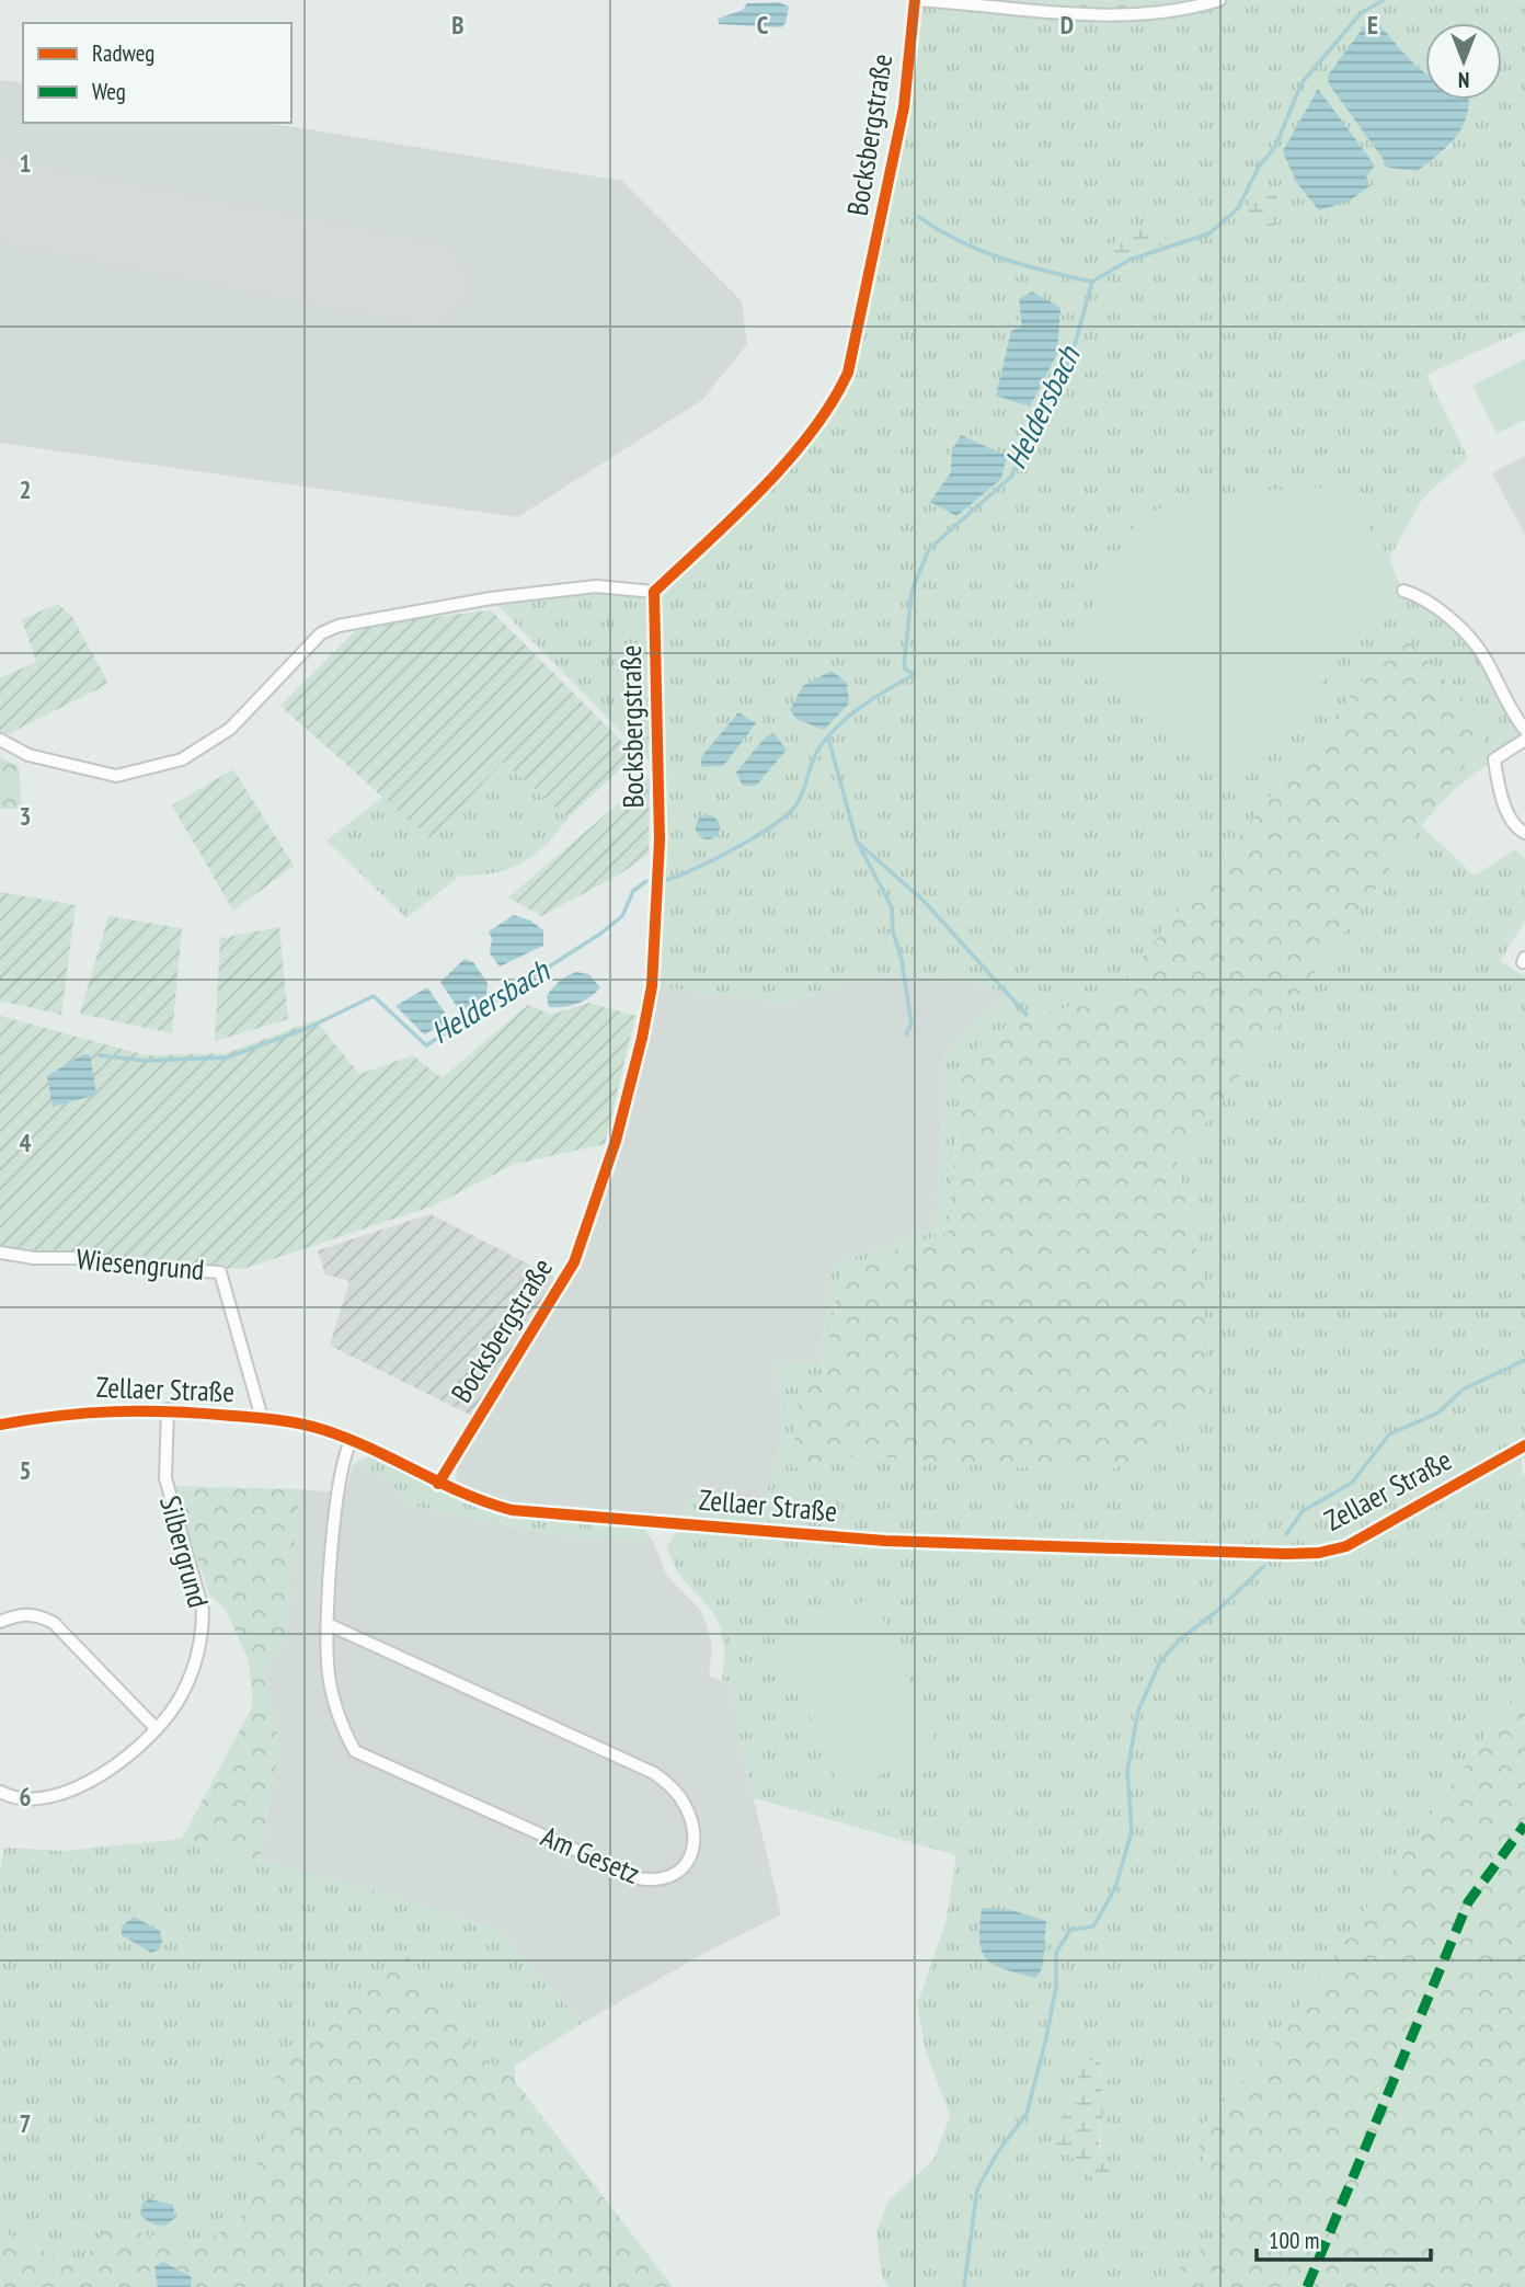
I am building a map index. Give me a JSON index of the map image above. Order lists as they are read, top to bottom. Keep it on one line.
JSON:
{"streets":{"street":["Bocksbergstraße","Wiesengrund","Zellaer Straße","Silbergrund","Am Gesetz"]},"crossings":[["Bocksbergstraße","Zellaer Straße"],["Wiesengrund","Zellaer Straße"],["Zellaer Straße","Silbergrund"],["Zellaer Straße","Am Gesetz"]],"water":["Heldersbach"],"legend":["Radweg","Weg"],"scale_bar":"100 m","north":"bottom","grid":{"columns":["B","C","D","E"],"rows":["1","2","3","4","5","6","7"]}}
